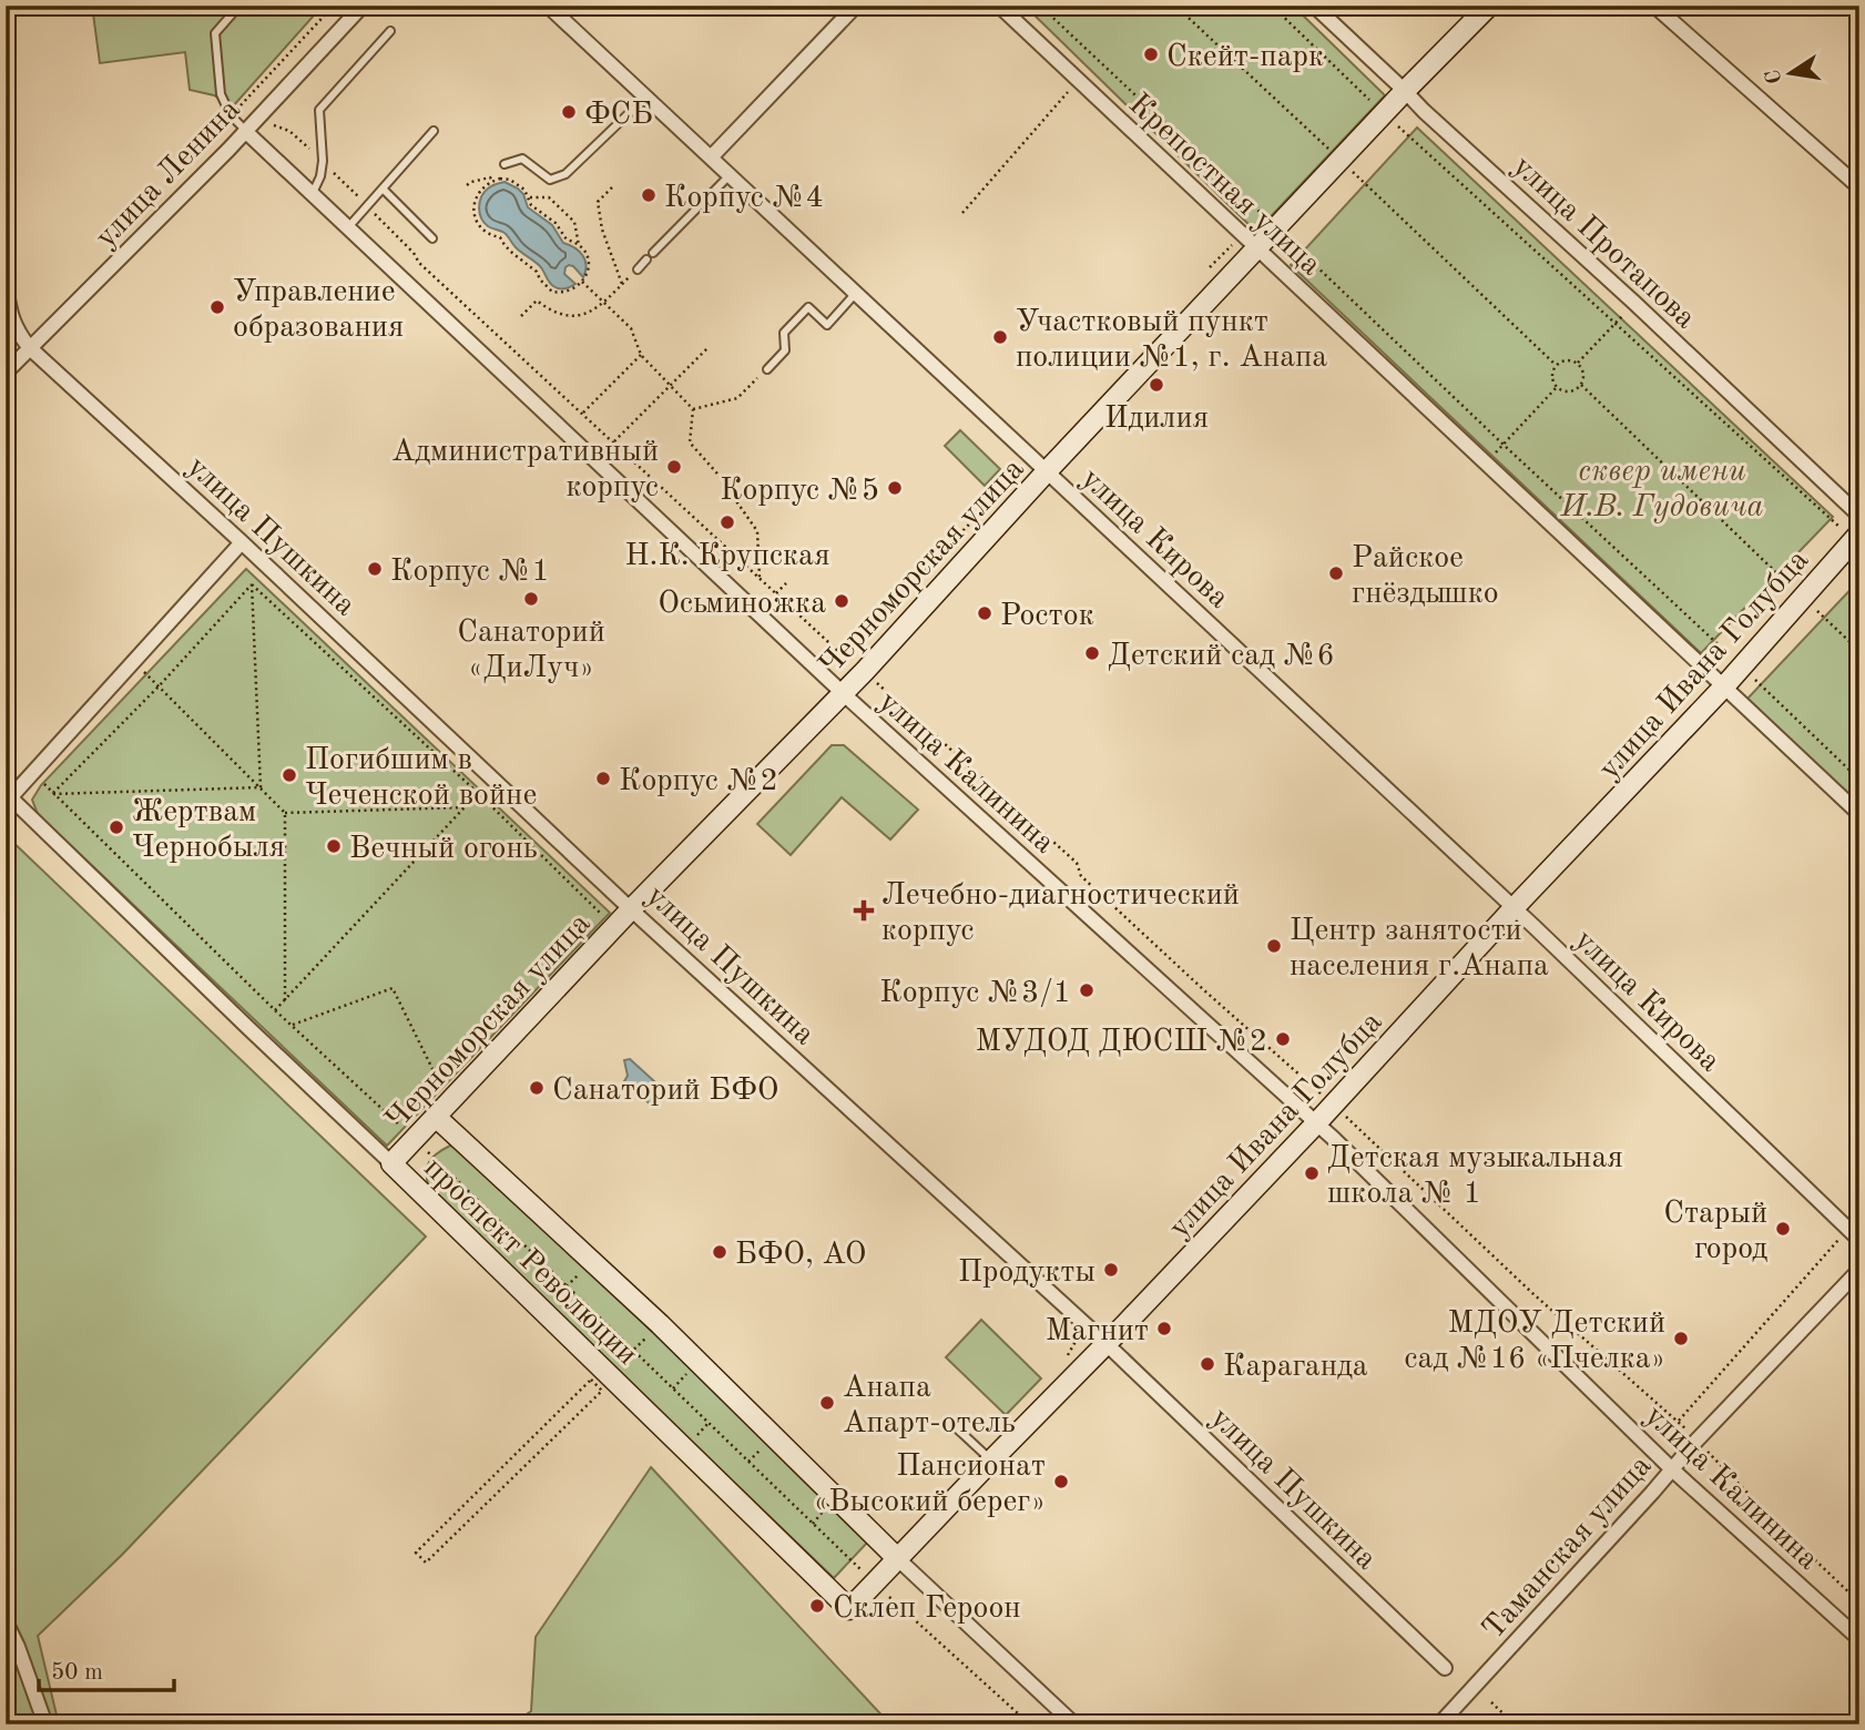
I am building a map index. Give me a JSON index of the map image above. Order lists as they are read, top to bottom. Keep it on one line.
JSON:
{"streets":{"street":["улица Ленина","Крепостная улица","улица Протапова","улица Пушкина","улица Кирова","Черноморская улица","улица Ивана Голубца","улица Калинина","проспект Революции","Таманская улица"]},"crossings":[["улица Ленина","улица Пушкина"],["улица Ленина","улица Калинина"],["Крепостная улица","Черноморская улица"],["Крепостная улица","улица Ивана Голубца"],["улица Протапова","Черноморская улица"],["улица Пушкина","Черноморская улица"],["улица Пушкина","улица Ивана Голубца"],["улица Кирова","Черноморская улица"],["улица Кирова","улица Ивана Голубца"],["Черноморская улица","улица Калинина"],["Черноморская улица","проспект Революции"],["улица Ивана Голубца","улица Калинина"],["улица Ивана Голубца","проспект Революции"],["улица Калинина","Таманская улица"]],"parks":["сквер имени И.В. Гудовича"],"places":{"other":["Скейт-парк","ФСБ","Корпус №4","Управление образования","Участковый пункт полиции №1, г. Анапа","Идилия","Административный корпус","Корпус №5","Н.К. Крупская","Корпус №1","Райское гнёздышко","Санаторий «ДиЛуч»","Осьминожка","Росток","Детский сад №6","Погибшим в Чеченской войне","Корпус №2","Жертвам Чернобыля","Вечный огонь","Центр занятости населения г.Анапа","Корпус №3/1","МУДОД ДЮСШ №2","Санаторий БФО","Детская музыкальная школа № 1","Старый город","БФО, АО","Продукты","Магнит","МДОУ Детский сад №16 «Пчелка»","Караганда","Анапа Апарт-отель","Пансионат «Высокий берег»","Склеп Героон"],"health":["Лечебно-диагностический корпус"]},"scale_bar":"50 m","north":"left"}
